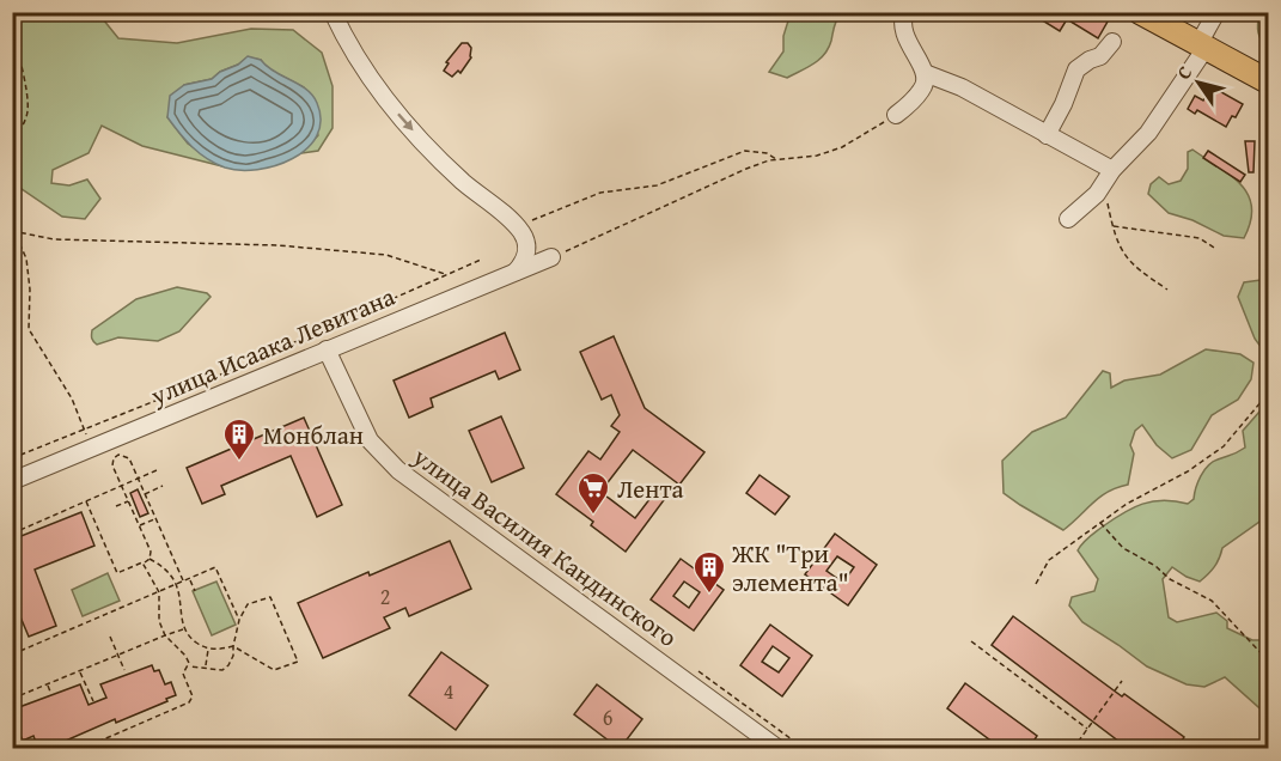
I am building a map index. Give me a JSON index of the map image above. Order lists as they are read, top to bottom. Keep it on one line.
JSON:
{"streets":{"street":["улица Исаака Левитана","улица Василия Кандинского"]},"crossings":[["улица Исаака Левитана","улица Василия Кандинского"]],"places":{"building":["Монблан","ЖК \"Три элемента\""],"supermarket":["Лента"]},"house_numbers":["2","4","6"],"north":"top left"}
